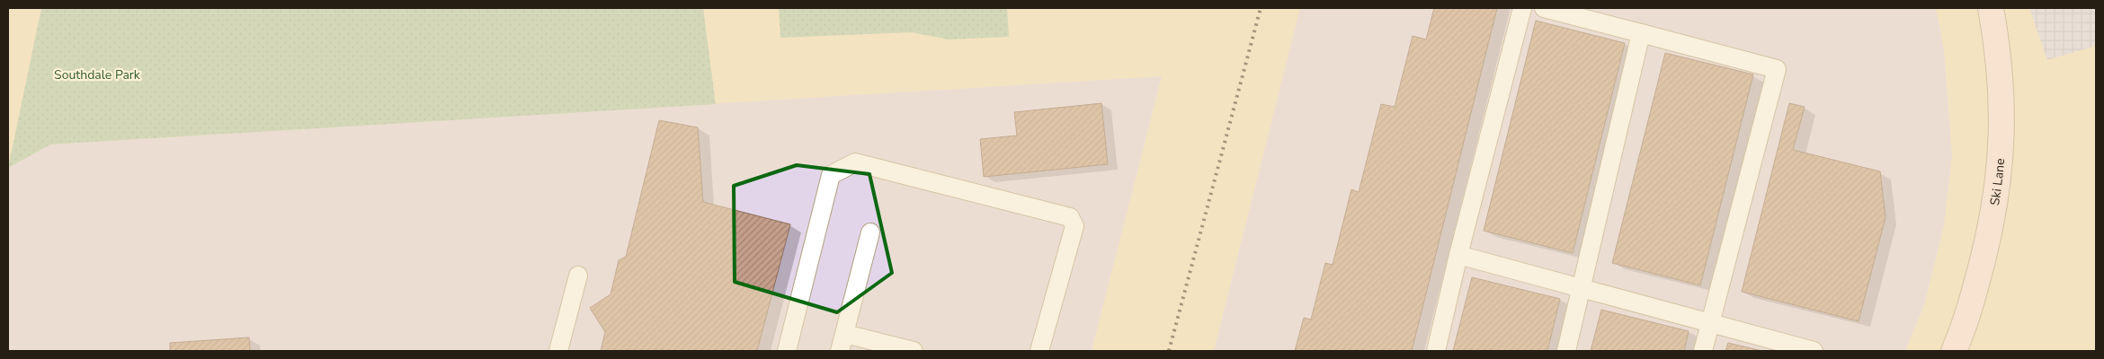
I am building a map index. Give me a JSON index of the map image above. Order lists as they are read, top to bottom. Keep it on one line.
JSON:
{"streets":{"street":["Ski Lane"]},"parks":["Southdale Park"]}
